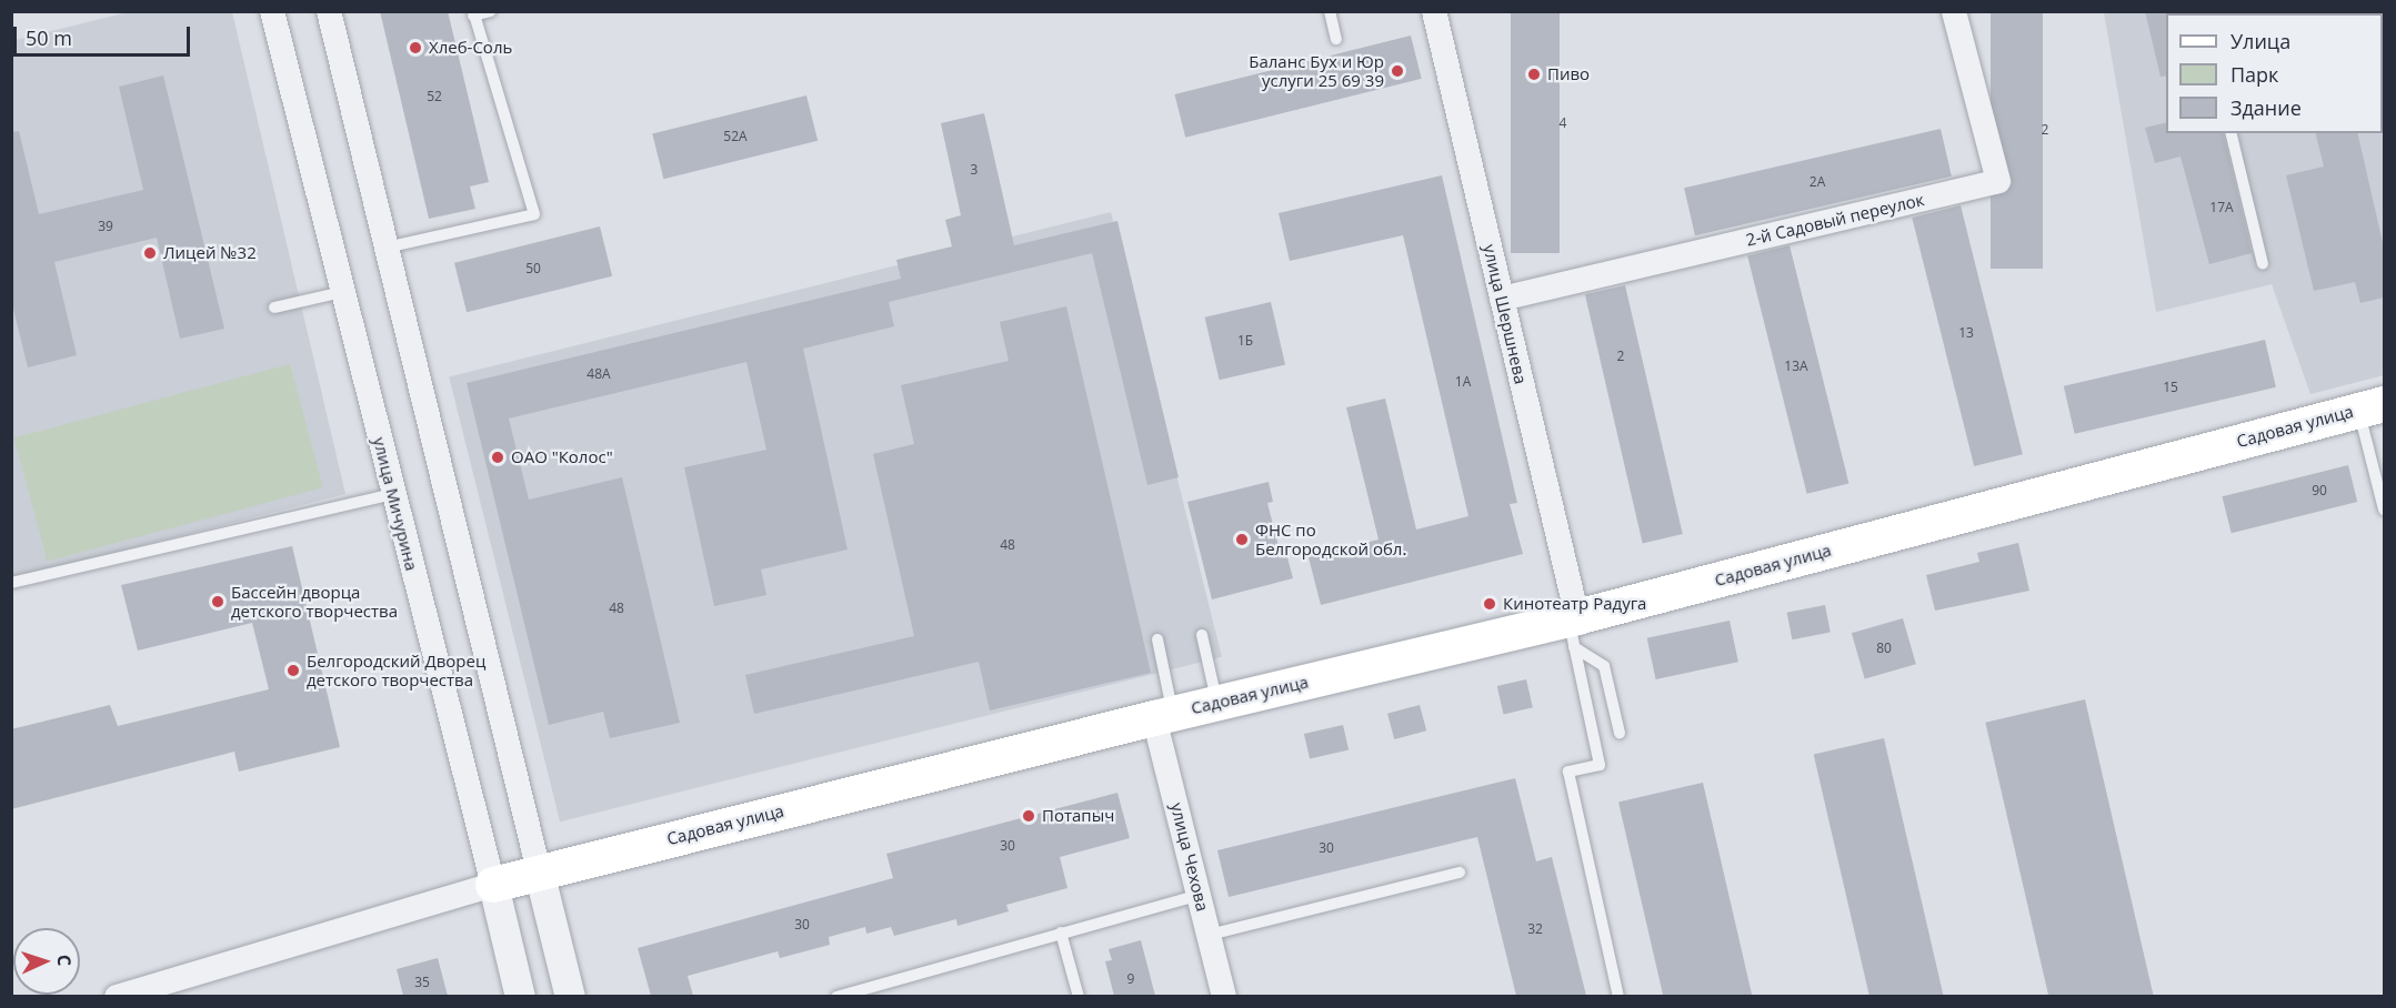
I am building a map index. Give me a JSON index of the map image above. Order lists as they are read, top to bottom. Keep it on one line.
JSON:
{"streets":{"main road":["Садовая улица"],"street":["2-й Садовый переулок","улица Шершнева","улица Мичурина","улица Чехова"]},"crossings":[["2-й Садовый переулок","улица Шершнева"],["улица Шершнева","Садовая улица"],["Садовая улица","улица Мичурина"],["Садовая улица","улица Чехова"]],"places":["Хлеб-Соль","Баланс Бух и Юр услуги 25 69 39","Пиво","Лицей №32","ОАО \"Колос\"","ФНС по Белгородской обл.","Бассейн дворца детского творчества","Кинотеатр Радуга","Белгородский Дворец детского творчества","Потапыч"],"house_numbers":["52","4","2","52А","3","2А","17А","39","50","13","1Б","2","13А","48А","1А","15","90","48","48","80","30","30","30","32","9","35"],"legend":["Улица","Парк","Здание"],"scale_bar":"50 m","north":"right"}
